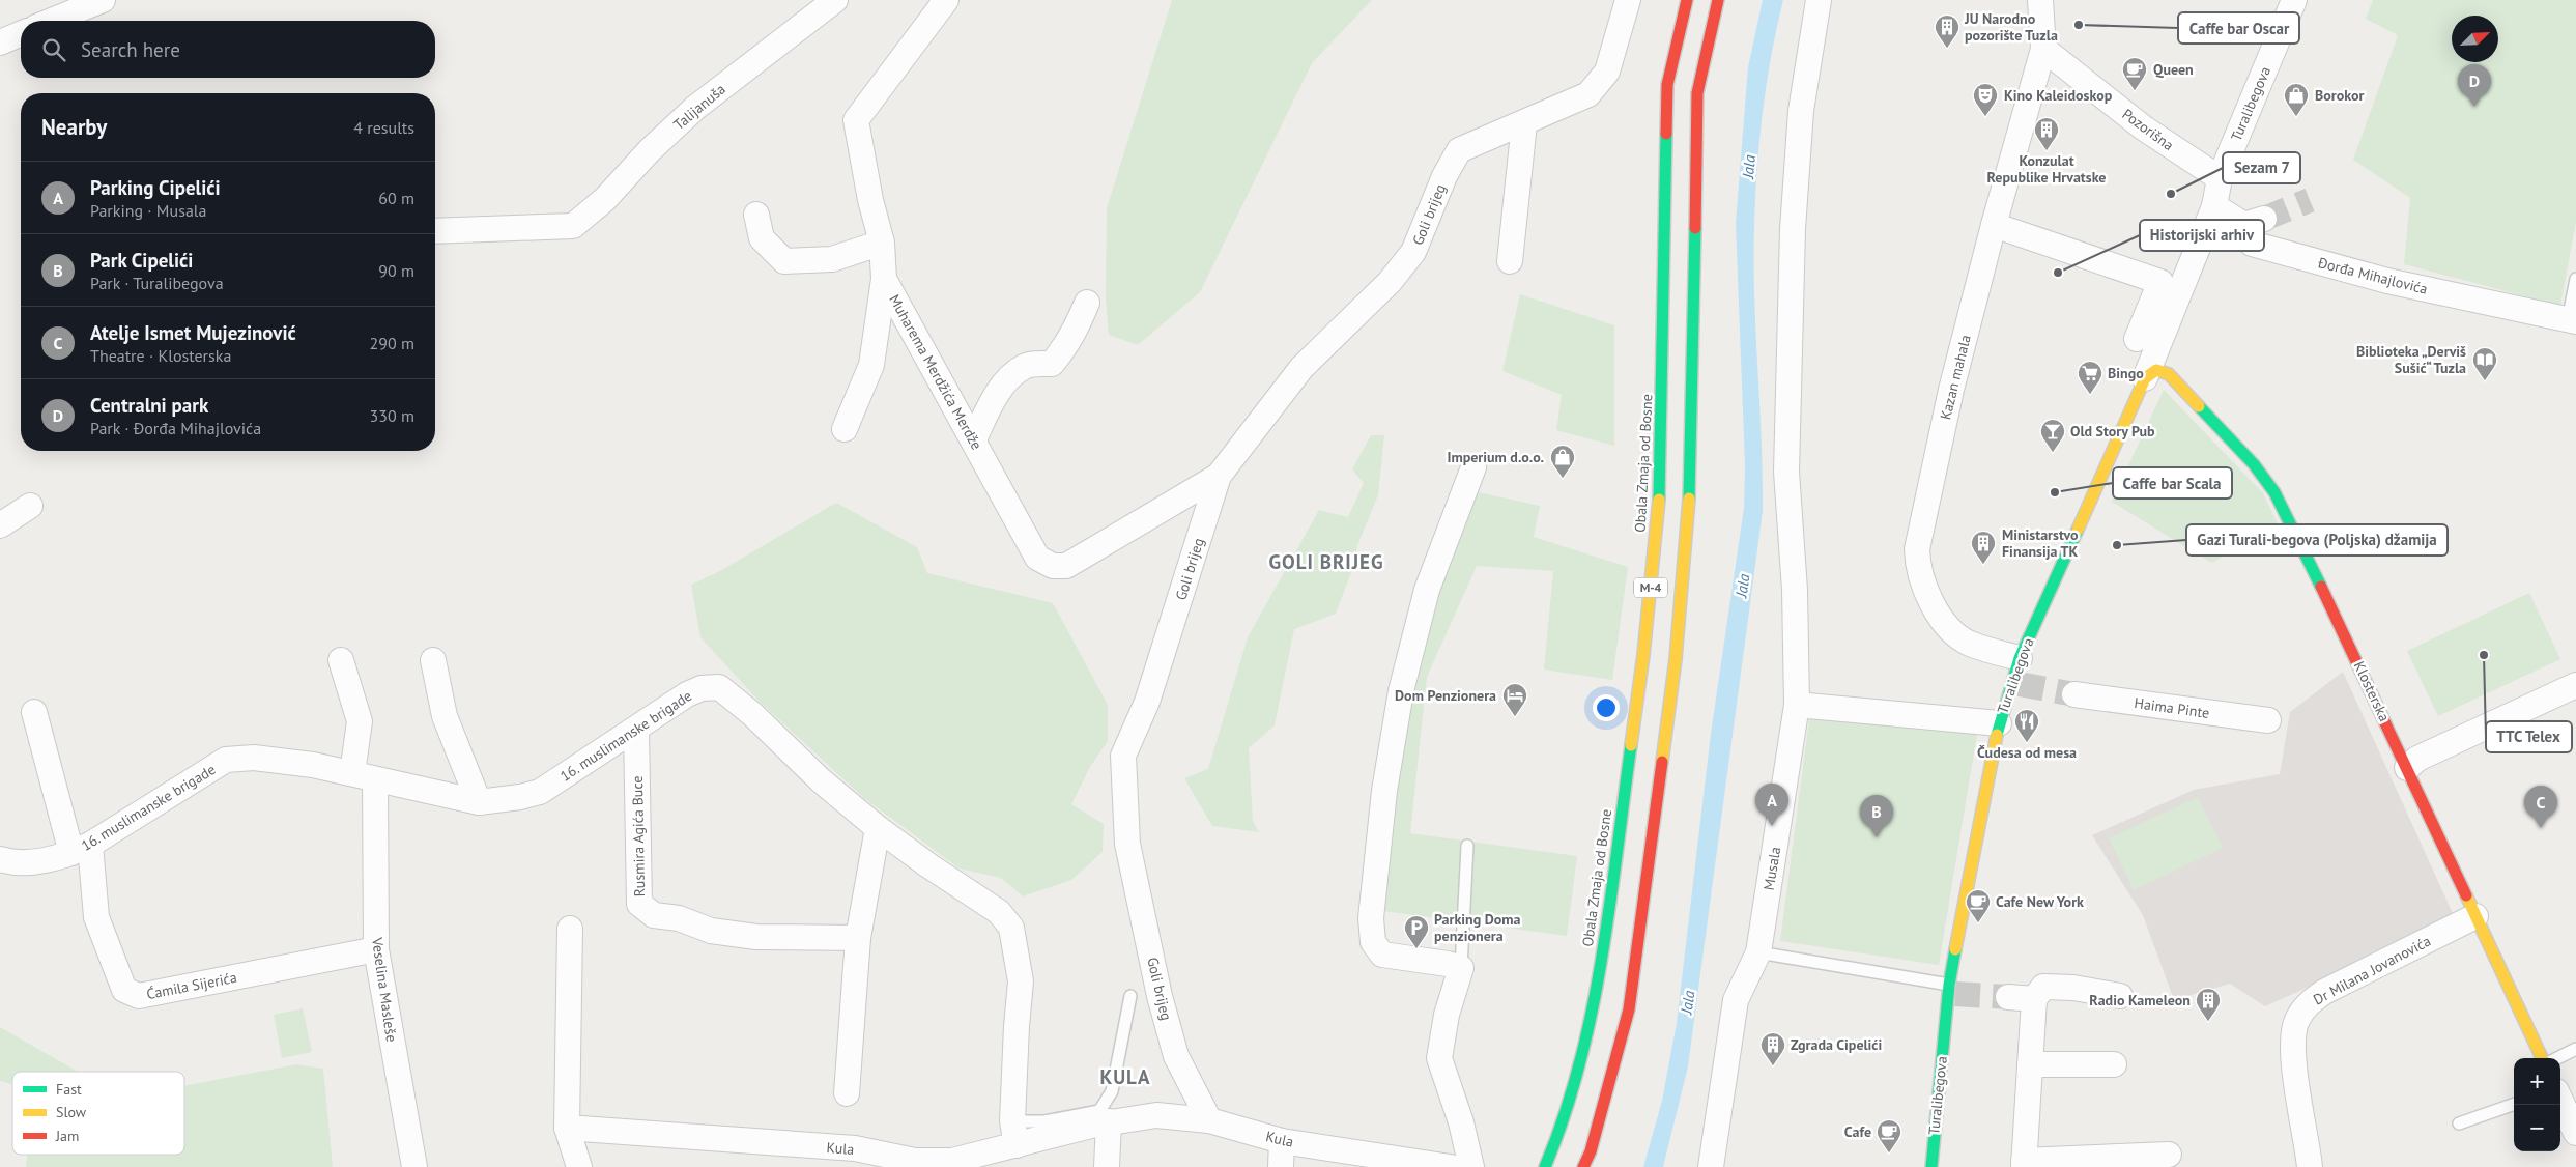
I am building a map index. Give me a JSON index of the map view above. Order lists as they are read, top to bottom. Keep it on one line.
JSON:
{"streets":{"main road":["Turalibegova","Obala Zmaja od Bosne","M-4","Klosterska"],"street":["Talijanuša","Pozorišna","Goli brijeg","Đorđa Mihajlovića","Muharema Merdžića Merdže","Kazan mahala","Haima Pinte","16. muslimanske brigade","Rusmira Agića Buce","Musala","Dr Milana Jovanovića","Ćamila Sijerića","Veselina Masleše","Kula"]},"crossings":[["Turalibegova","Pozorišna"],["Turalibegova","Kazan mahala"],["Turalibegova","Klosterska"],["Pozorišna","Kazan mahala"],["Goli brijeg","Muharema Merdžića Merdže"],["Goli brijeg","Kula"],["Klosterska","Dr Milana Jovanovića"],["16. muslimanske brigade","Rusmira Agića Buce"],["16. muslimanske brigade","Ćamila Sijerića"],["16. muslimanske brigade","Veselina Masleše"],["16. muslimanske brigade","Kula"],["Ćamila Sijerića","Veselina Masleše"]],"districts":["GOLI BRIJEG","KULA"],"water":["Jala"],"places":{"other":["Caffe bar Oscar","Sezam 7","Historijski arhiv","Caffe bar Scala","Gazi Turali-begova (Poljska) džamija","TTC Telex"],"building":["JU Narodno pozorište Tuzla","Konzulat Republike Hrvatske","Ministarstvo Finansija TK","Radio Kameleon","Zgrada Cipelići"],"cafe":["Queen","Cafe New York","Cafe"],"theatre":["Kino Kaleidoskop"],"shop":["Borokor","Imperium d.o.o."],"library":["Biblioteka „Derviš Sušić“ Tuzla"],"supermarket":["Bingo"],"bar":["Old Story Pub"],"hotel":["Dom Penzionera"],"restaurant":["Čudesa od mesa"],"parking":["Parking Doma penzionera"]},"legend":["Fast","Slow","Jam"],"north":"top right","page":{"search":"Search here","pins":["D","A","C","B"],"heading":["Nearby","4 results"],"list":[{"mark":"A","name":"Parking Cipelići","note":"Parking · Musala","value":"60 m"},{"mark":"B","name":"Park Cipelići","note":"Park · Turalibegova","value":"90 m"},{"mark":"C","name":"Atelje Ismet Mujezinović","note":"Theatre · Klosterska","value":"290 m"},{"mark":"D","name":"Centralni park","note":"Park · Đorđa Mihajlovića","value":"330 m"}],"map_buttons":["+","−"]}}
